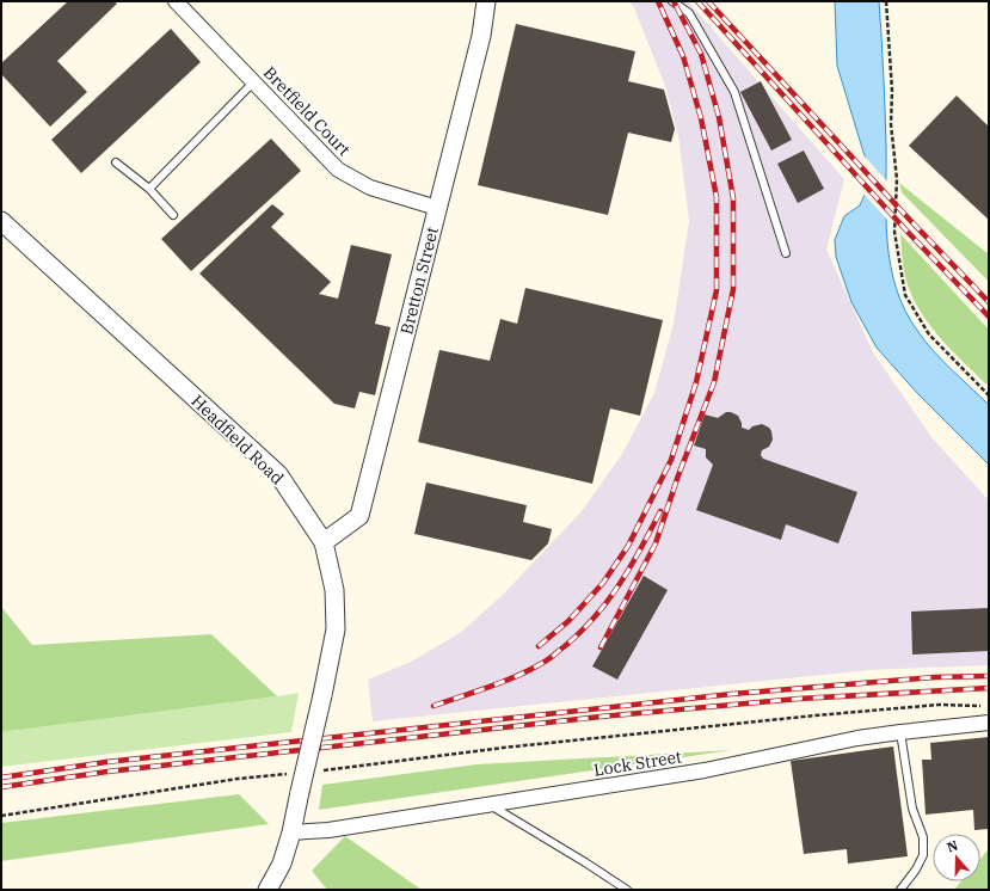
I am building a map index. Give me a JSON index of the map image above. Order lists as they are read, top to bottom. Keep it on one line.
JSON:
{"streets":{"street":["Bretfield Court","Bretton Street","Headfield Road","Lock Street"]},"crossings":[["Bretfield Court","Bretton Street"],["Bretton Street","Headfield Road"],["Headfield Road","Lock Street"]],"north":"top"}
